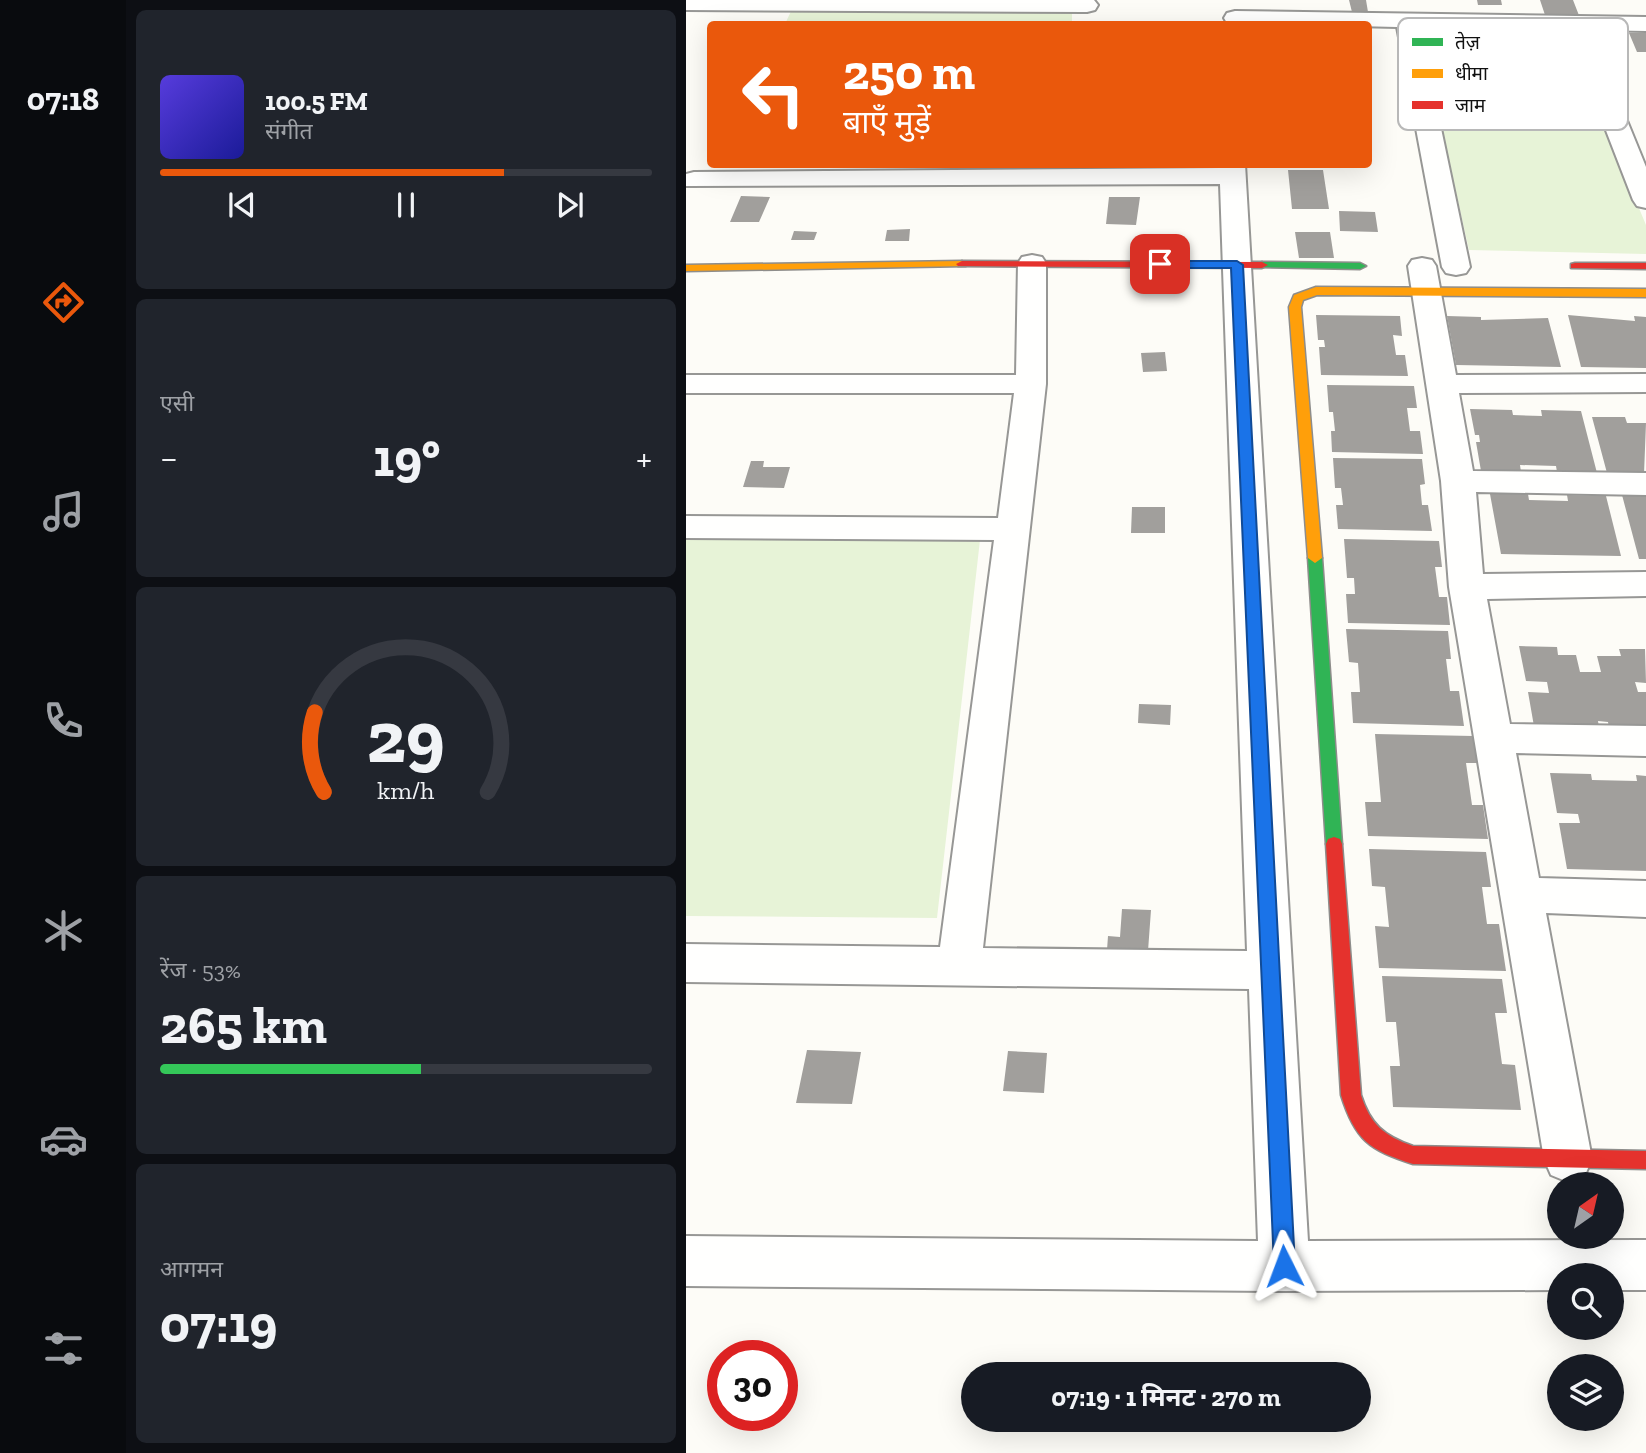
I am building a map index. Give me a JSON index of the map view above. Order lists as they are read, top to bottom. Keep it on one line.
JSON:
{"legend":["तेज़","धीमा","जाम"],"north":"top right","page":{"tabs":"07:18","turn":["250 m","बाएँ मुड़ें"],"song":["100.5 FM","संगीत"],"tile":["एसी",["रेंज · 53%","265 km"],["आगमन","07:19"]],"heat":["−","19°","+"],"limit":"30","trip":"07:19 · 1 मिनट · 270 m","gauge":["29","km/h"]}}
